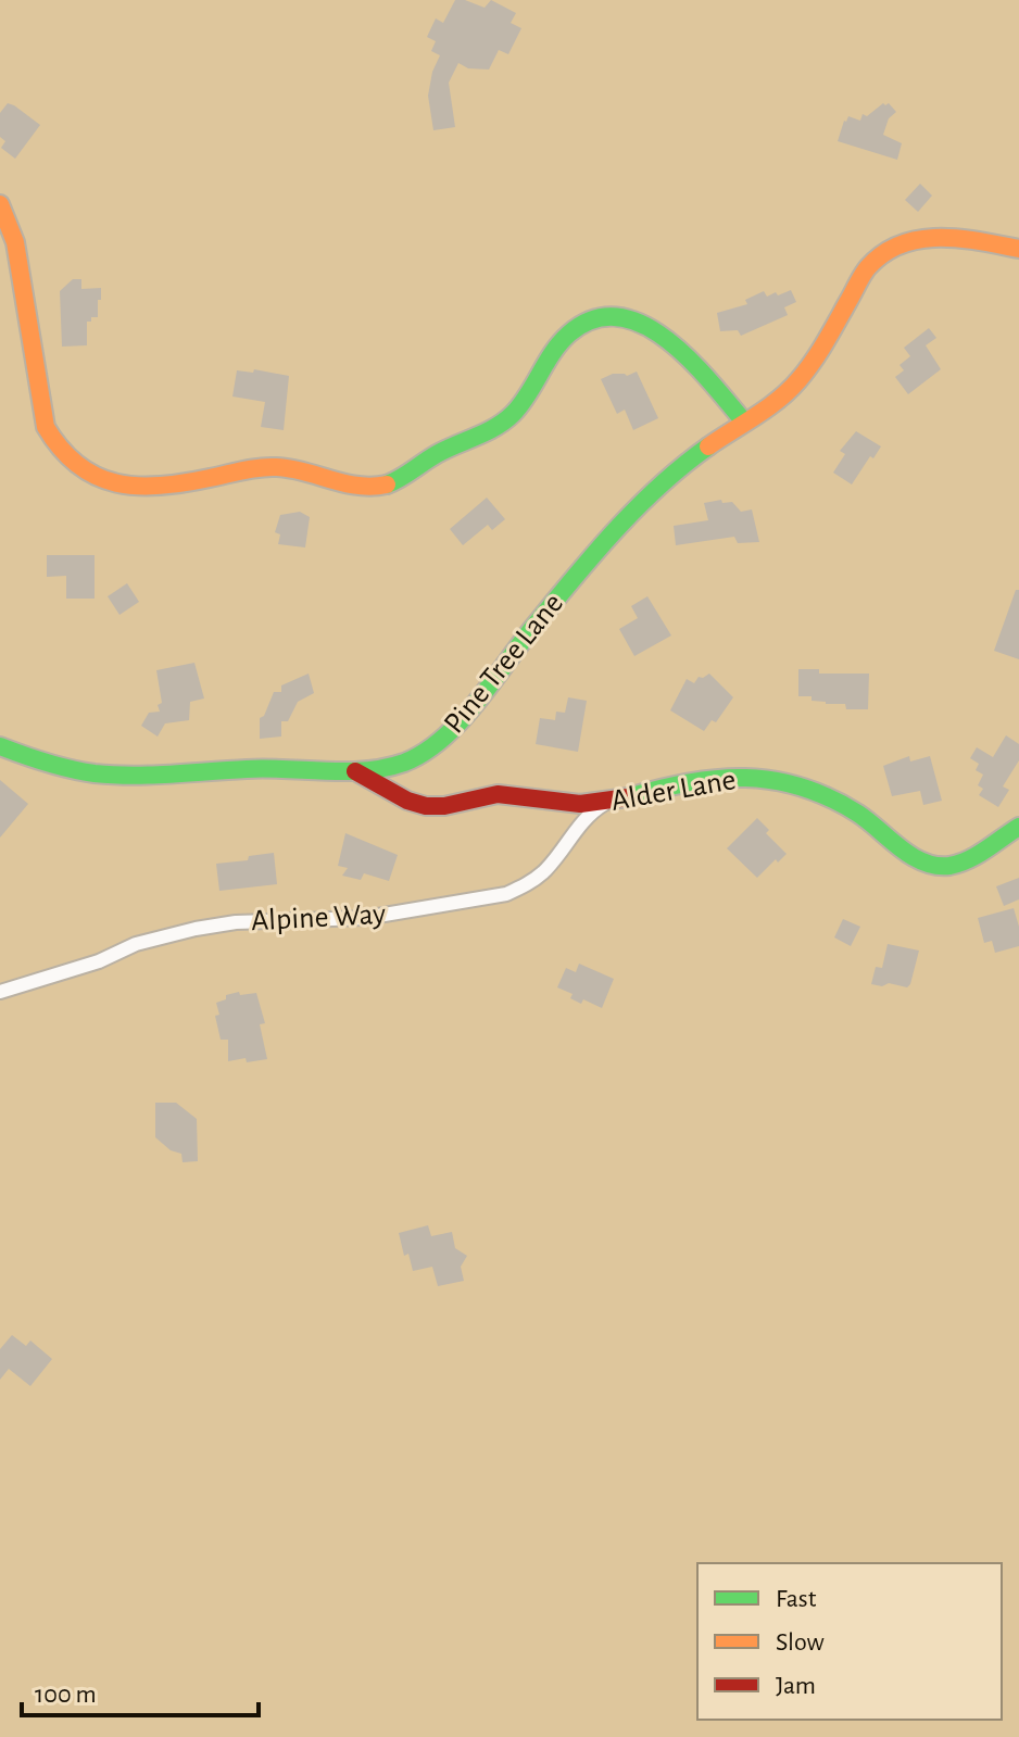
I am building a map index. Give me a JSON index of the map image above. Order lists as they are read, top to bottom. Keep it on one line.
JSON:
{"streets":{"street":["Pine Tree Lane","Alder Lane","Alpine Way"]},"crossings":[["Pine Tree Lane","Alder Lane"],["Alder Lane","Alpine Way"]],"legend":["Fast","Slow","Jam"],"scale_bar":"100 m"}
